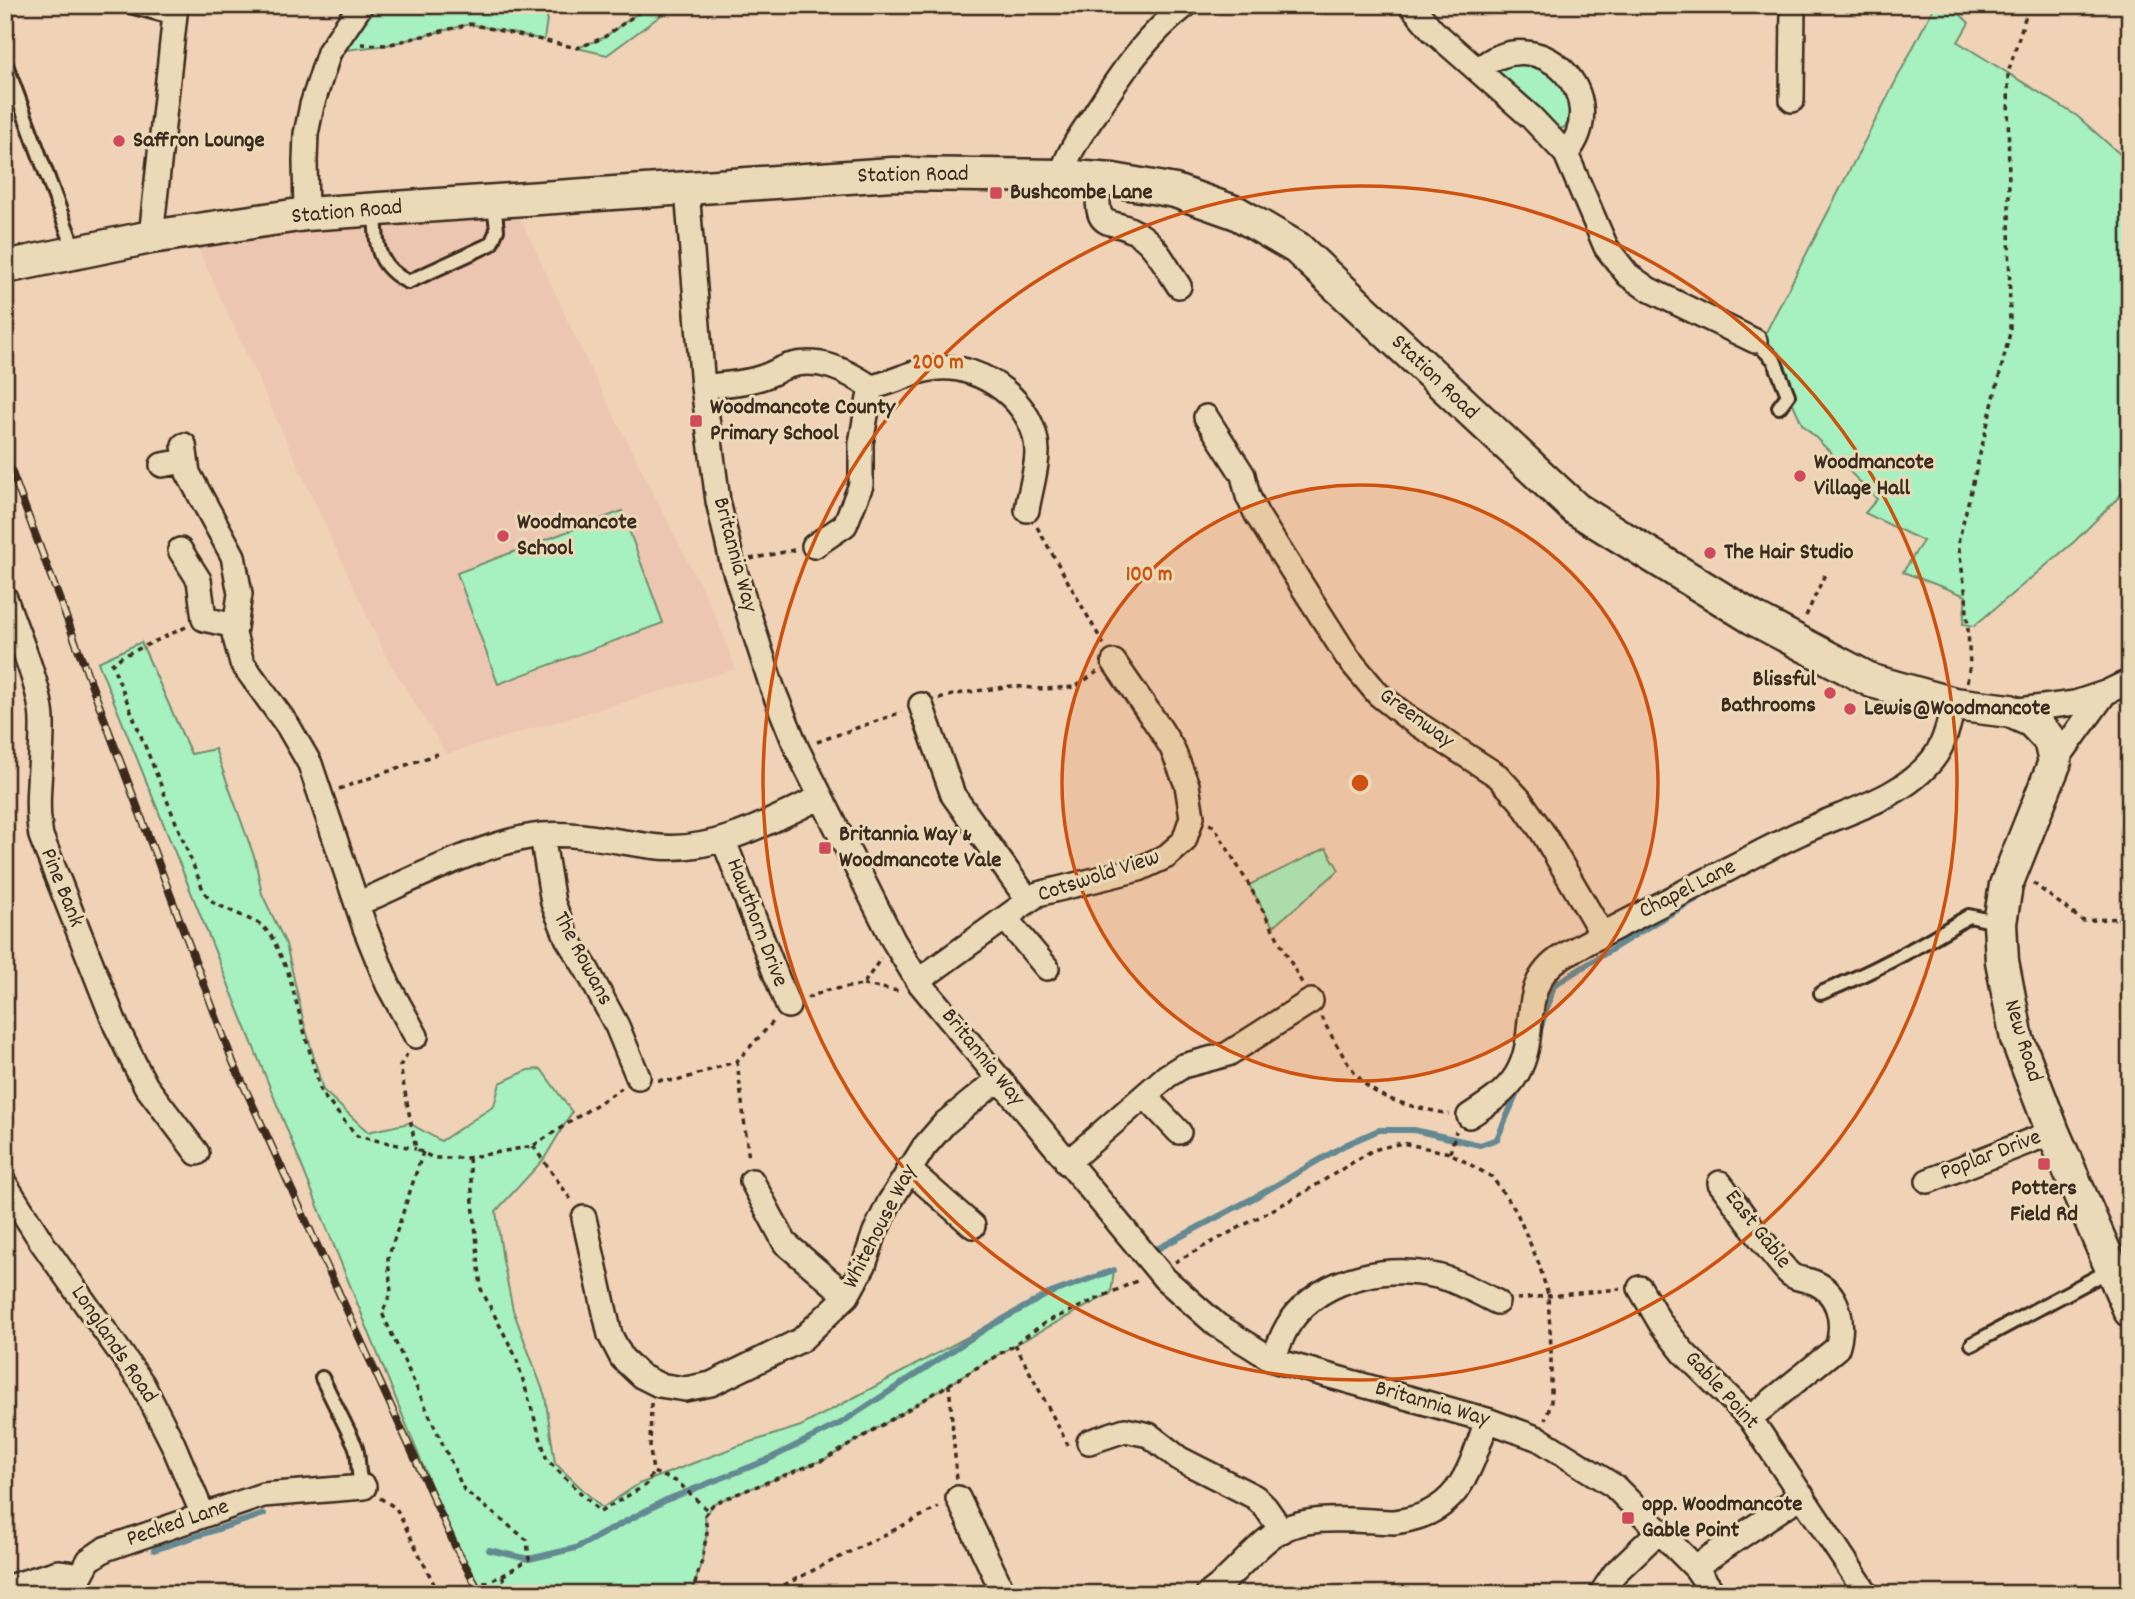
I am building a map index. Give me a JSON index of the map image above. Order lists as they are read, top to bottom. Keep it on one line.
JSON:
{"streets":{"street":["Station Road","Britannia Way","Greenway","Cotswold View","Pine Bank","Chapel Lane","Hawthorn Drive","The Rowans","New Road","Poplar Drive","Whitehouse Way","East Gable","Longlands Road","Gable Point","Pecked Lane"]},"crossings":[["Station Road","Britannia Way"],["Station Road","Chapel Lane"],["Britannia Way","Cotswold View"],["Britannia Way","Whitehouse Way"],["Greenway","Chapel Lane"],["New Road","Poplar Drive"],["East Gable","Gable Point"],["Longlands Road","Pecked Lane"]],"places":{"other":["Saffron Lounge","Woodmancote Village Hall","Woodmancote School","The Hair Studio","Blissful Bathrooms","Lewis@Woodmancote"],"transit":["Bushcombe Lane","Woodmancote County Primary School","Britannia Way & Woodmancote Vale","Potters Field Rd","opp. Woodmancote Gable Point"]},"rings":["200 m","100 m"]}
